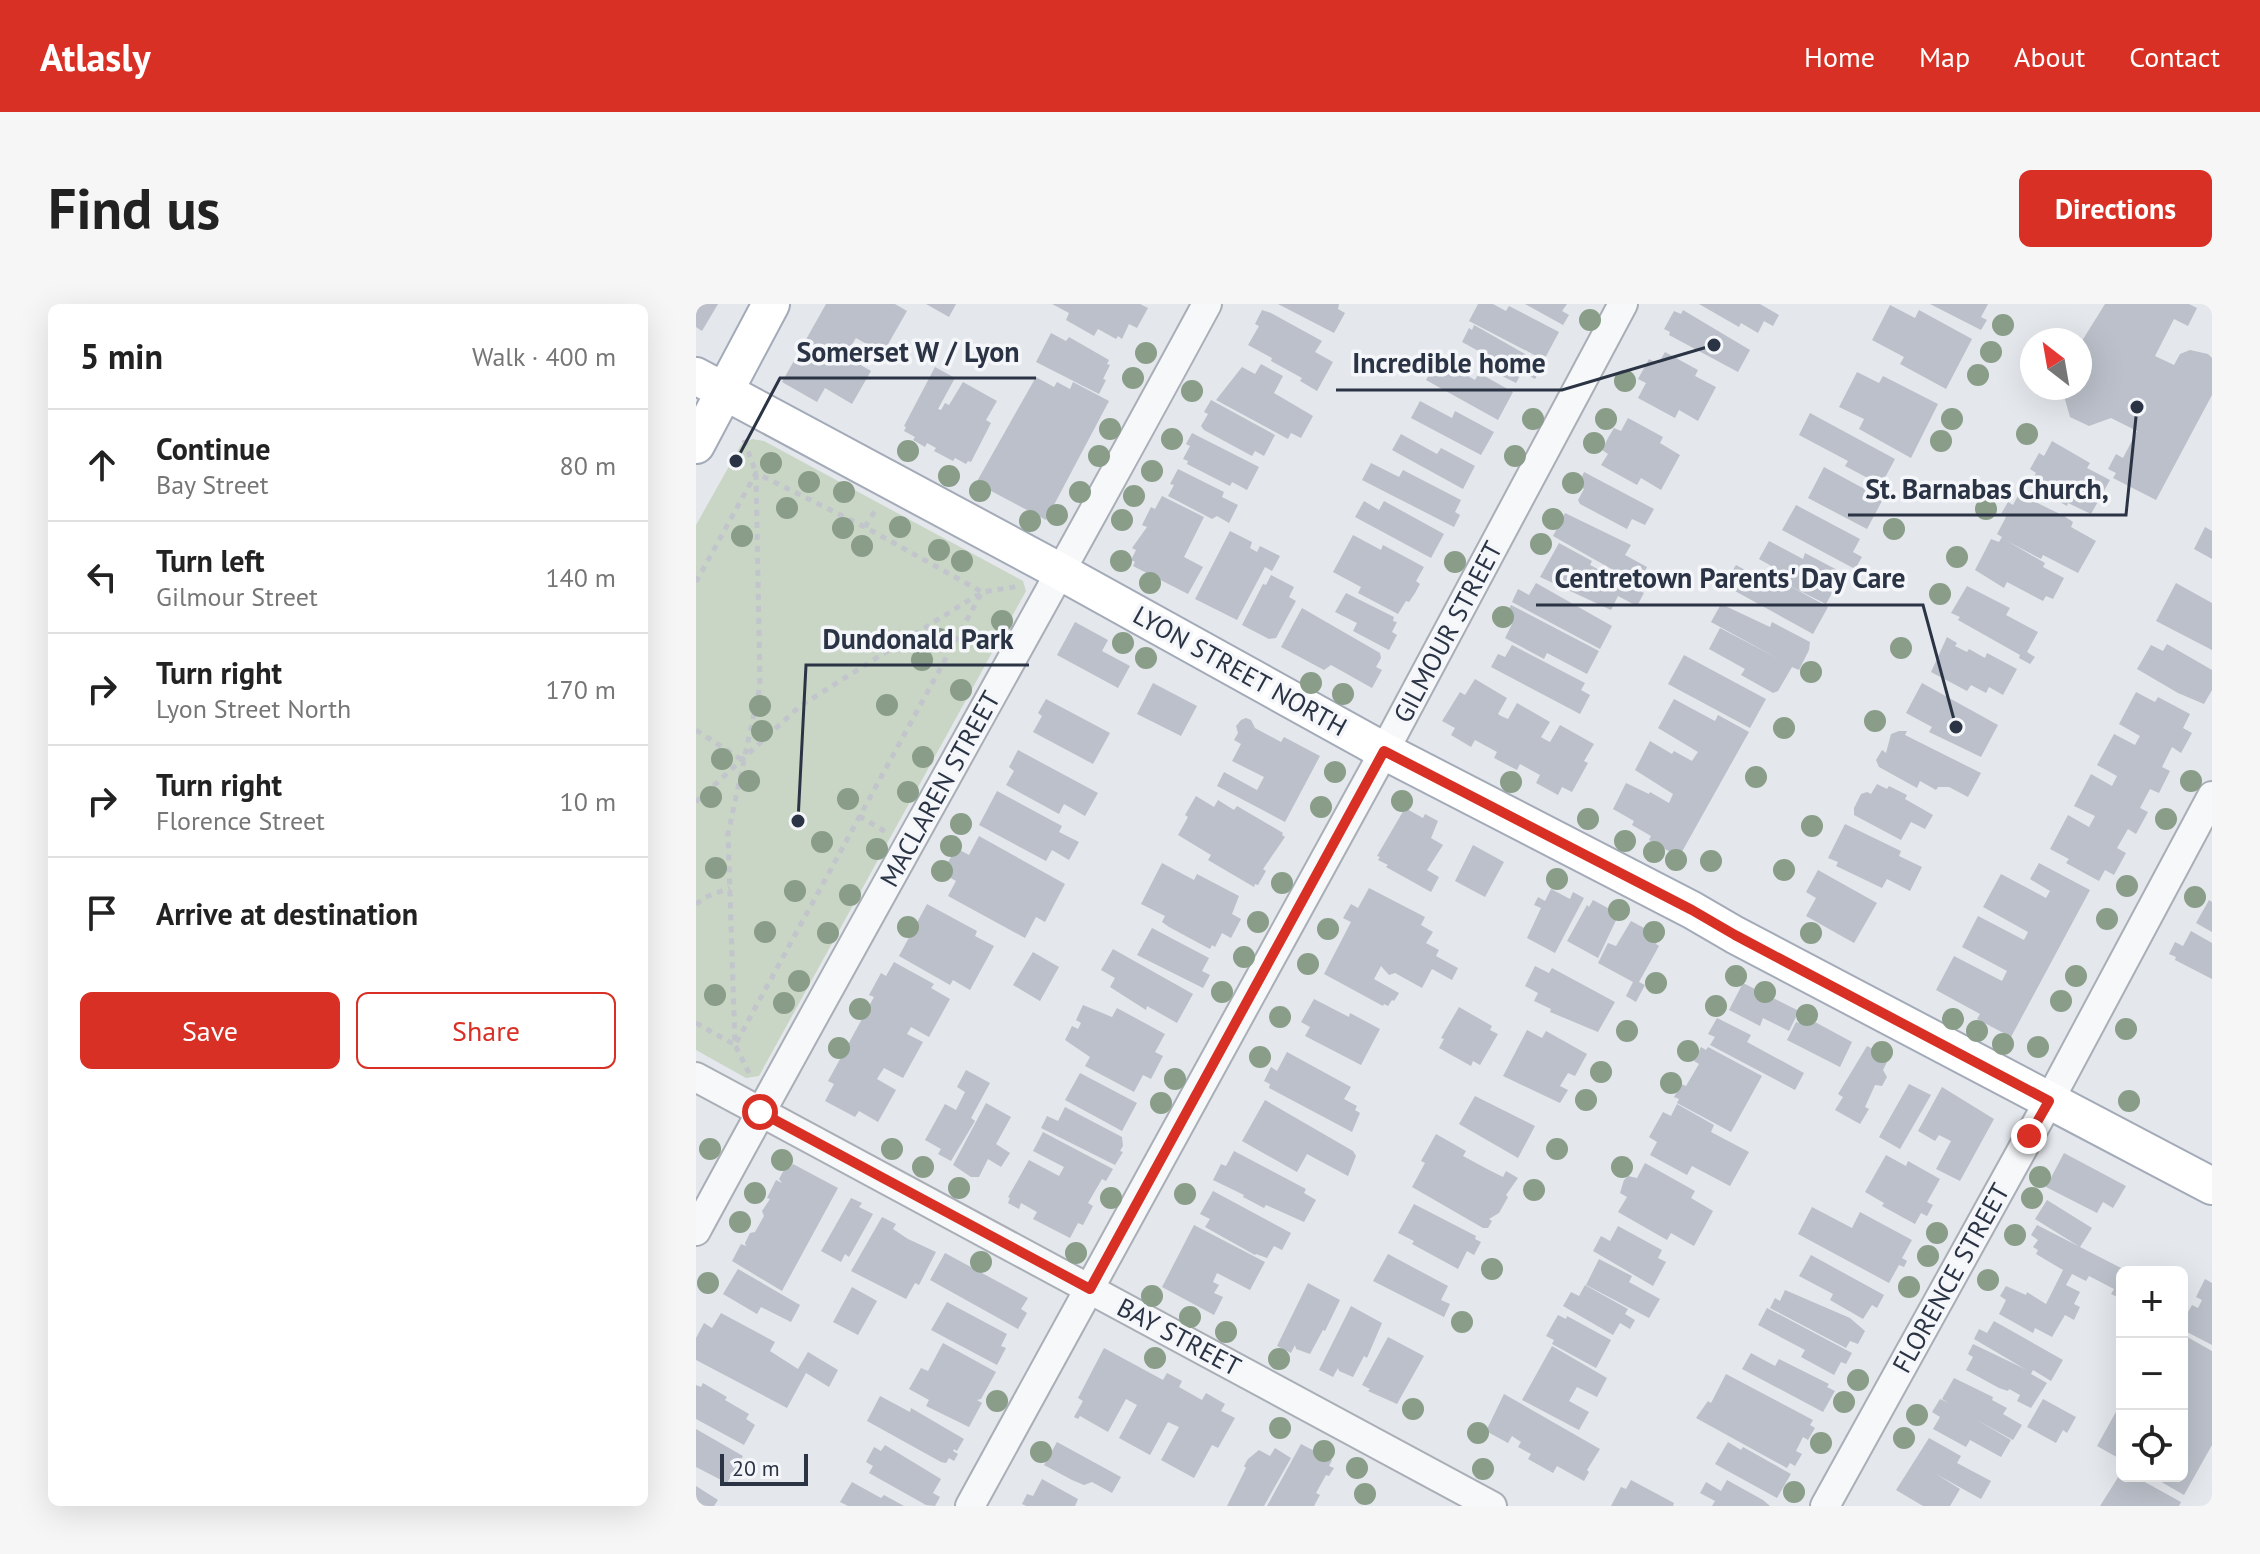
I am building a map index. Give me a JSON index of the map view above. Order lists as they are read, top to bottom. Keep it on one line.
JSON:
{"streets":{"main road":["LYON STREET NORTH"],"street":["GILMOUR STREET","MACLAREN STREET","FLORENCE STREET","BAY STREET"]},"crossings":[["GILMOUR STREET","LYON STREET NORTH"],["GILMOUR STREET","BAY STREET"],["LYON STREET NORTH","MACLAREN STREET"],["LYON STREET NORTH","FLORENCE STREET"],["MACLAREN STREET","BAY STREET"]],"places":["Incredible home","St. Barnabas Church,","Somerset W / Lyon","Centretown Parents' Day Care","Dundonald Park"],"scale_bar":"20 m","north":"top left","page":{"header":"Atlasly","nav":["Home","Map","About","Contact"],"buttons":["Directions",["Save","Share"]],"title":"Find us","heading":["5 min","Walk · 400 m"],"list":[["Continue","Bay Street","80 m"],["Turn left","Gilmour Street","140 m"],["Turn right","Lyon Street North","170 m"],["Turn right","Florence Street","10 m"],"Arrive at destination"],"map_buttons":["+","−"],"scale":"20 m"}}
